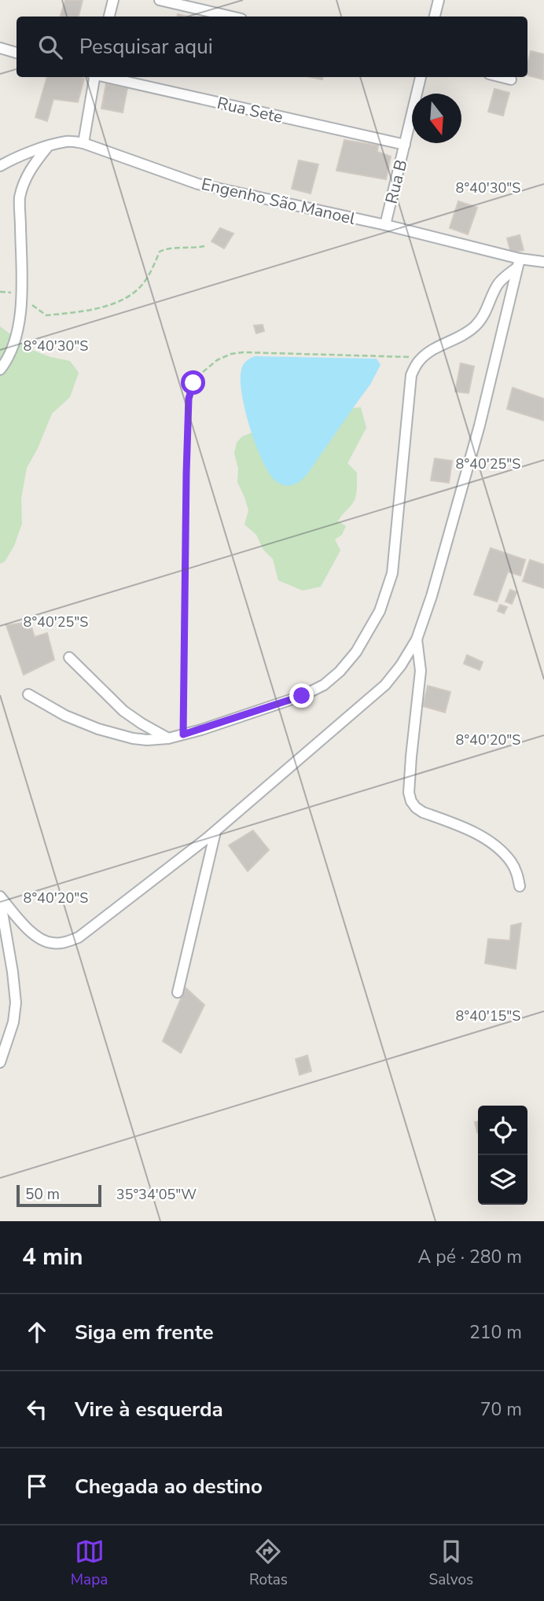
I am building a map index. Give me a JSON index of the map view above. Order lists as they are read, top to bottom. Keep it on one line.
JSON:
{"streets":{"street":["Rua Sete","Rua B","Engenho São Manoel"]},"crossings":[["Rua Sete","Rua B"],["Rua B","Engenho São Manoel"]],"scale_bar":"50 m","north":"bottom","page":{"search":"Pesquisar aqui","scale":"50 m","heading":["4 min","A pé · 280 m"],"list":[["Siga em frente","210 m"],["Vire à esquerda","70 m"],"Chegada ao destino"],"nav":["Mapa","Rotas","Salvos"]},"coordinates":["8°40'30\"S","8°40'25\"S","8°40'20\"S","8°40'15\"S","35°34'05\"W"]}
